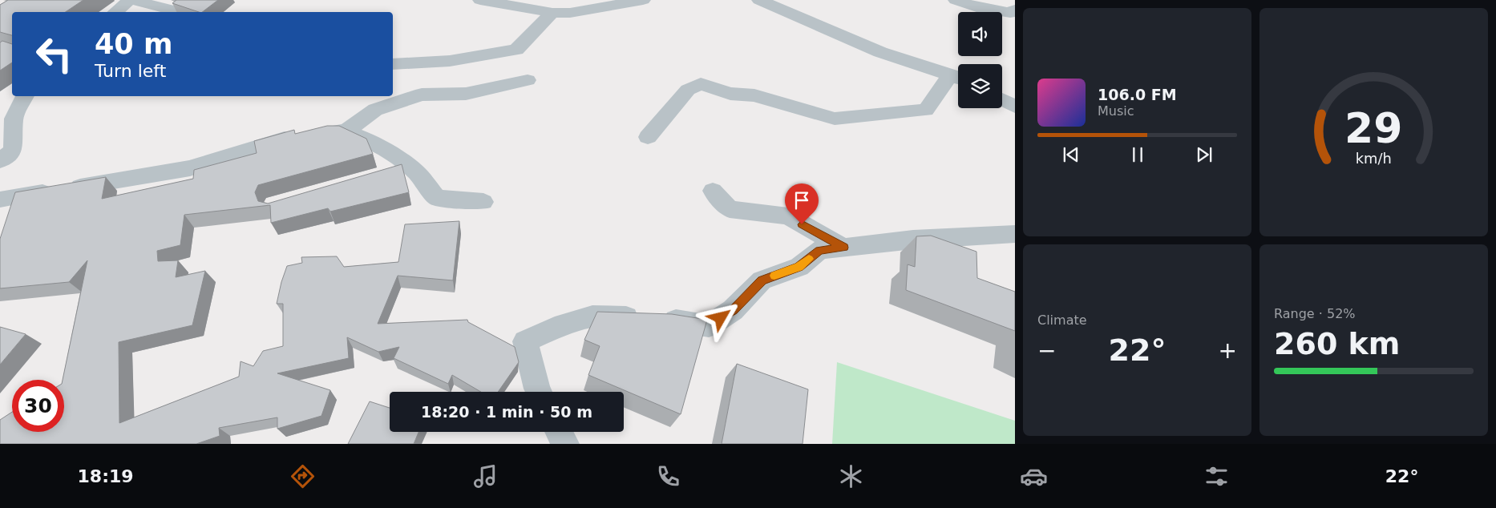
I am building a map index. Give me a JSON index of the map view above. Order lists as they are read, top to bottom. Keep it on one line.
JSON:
{"page":{"turn":["40 m","Turn left"],"song":["106.0 FM","Music"],"tile":["Climate",["Range · 52%","260 km"]],"heat":["−","22°","+"],"limit":"30","trip":"18:20 · 1 min · 50 m","tabs":["18:19","22°"],"gauge":["29","km/h"]}}
